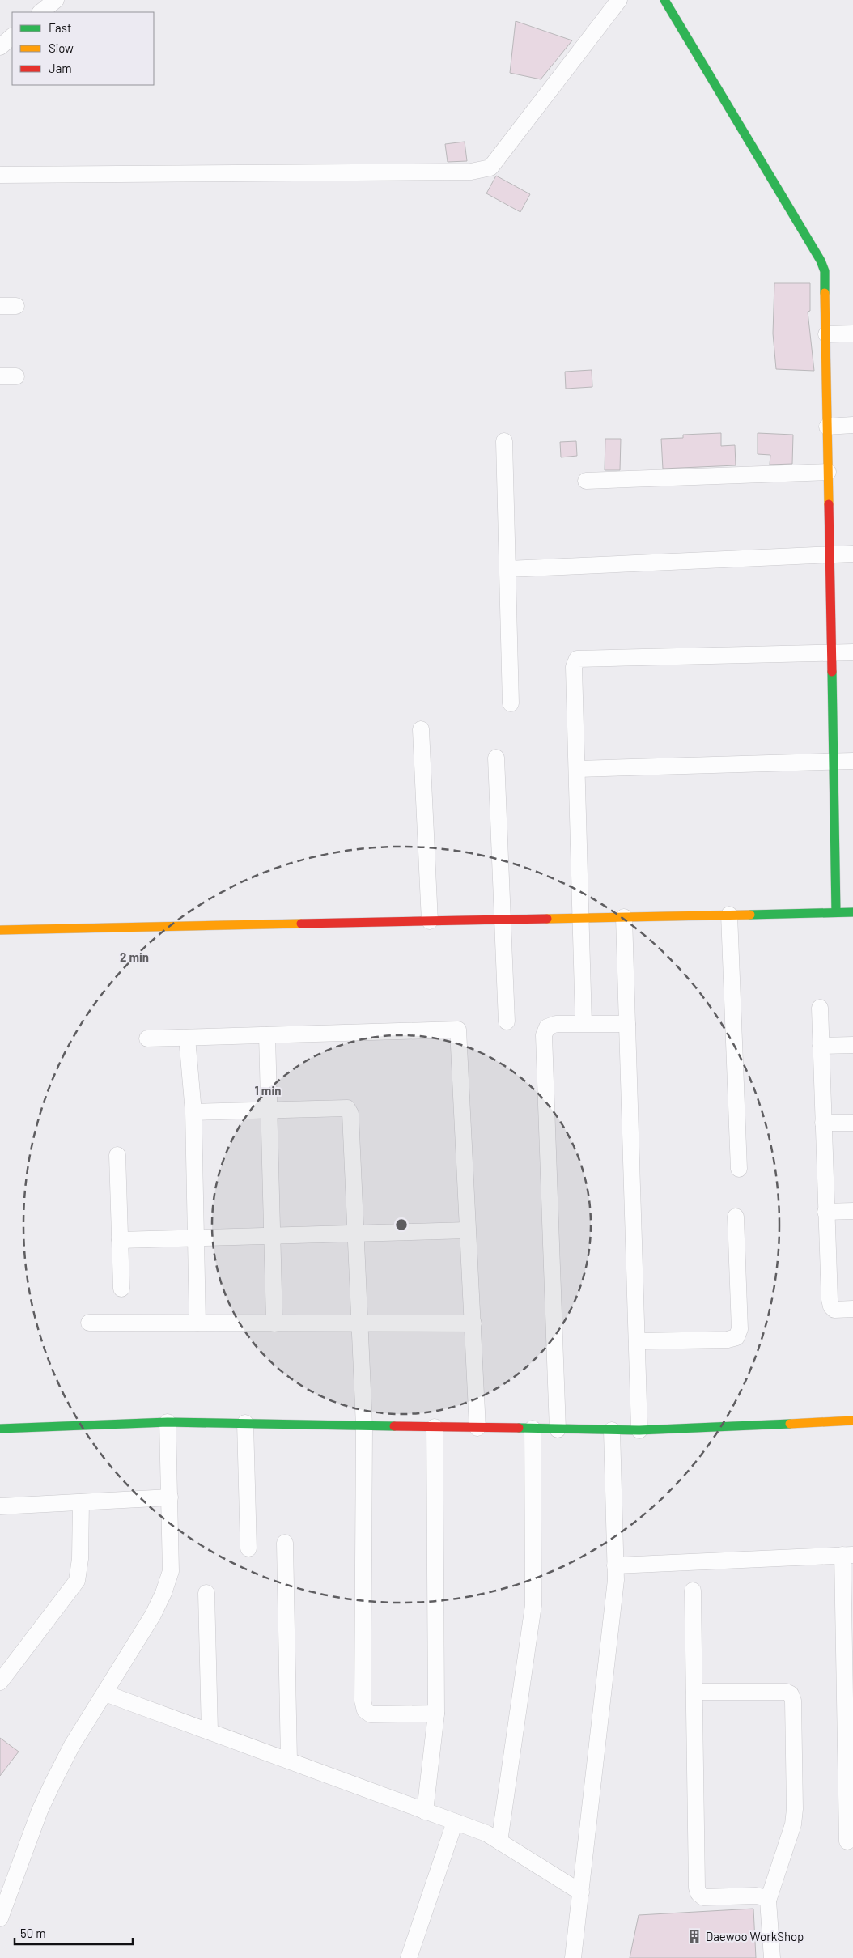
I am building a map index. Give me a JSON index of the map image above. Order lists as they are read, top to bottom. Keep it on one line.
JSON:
{"places":{"building":["Daewoo WorkShop"]},"legend":["Fast","Slow","Jam"],"scale_bar":"50 m","rings":["2 min","1 min"]}
